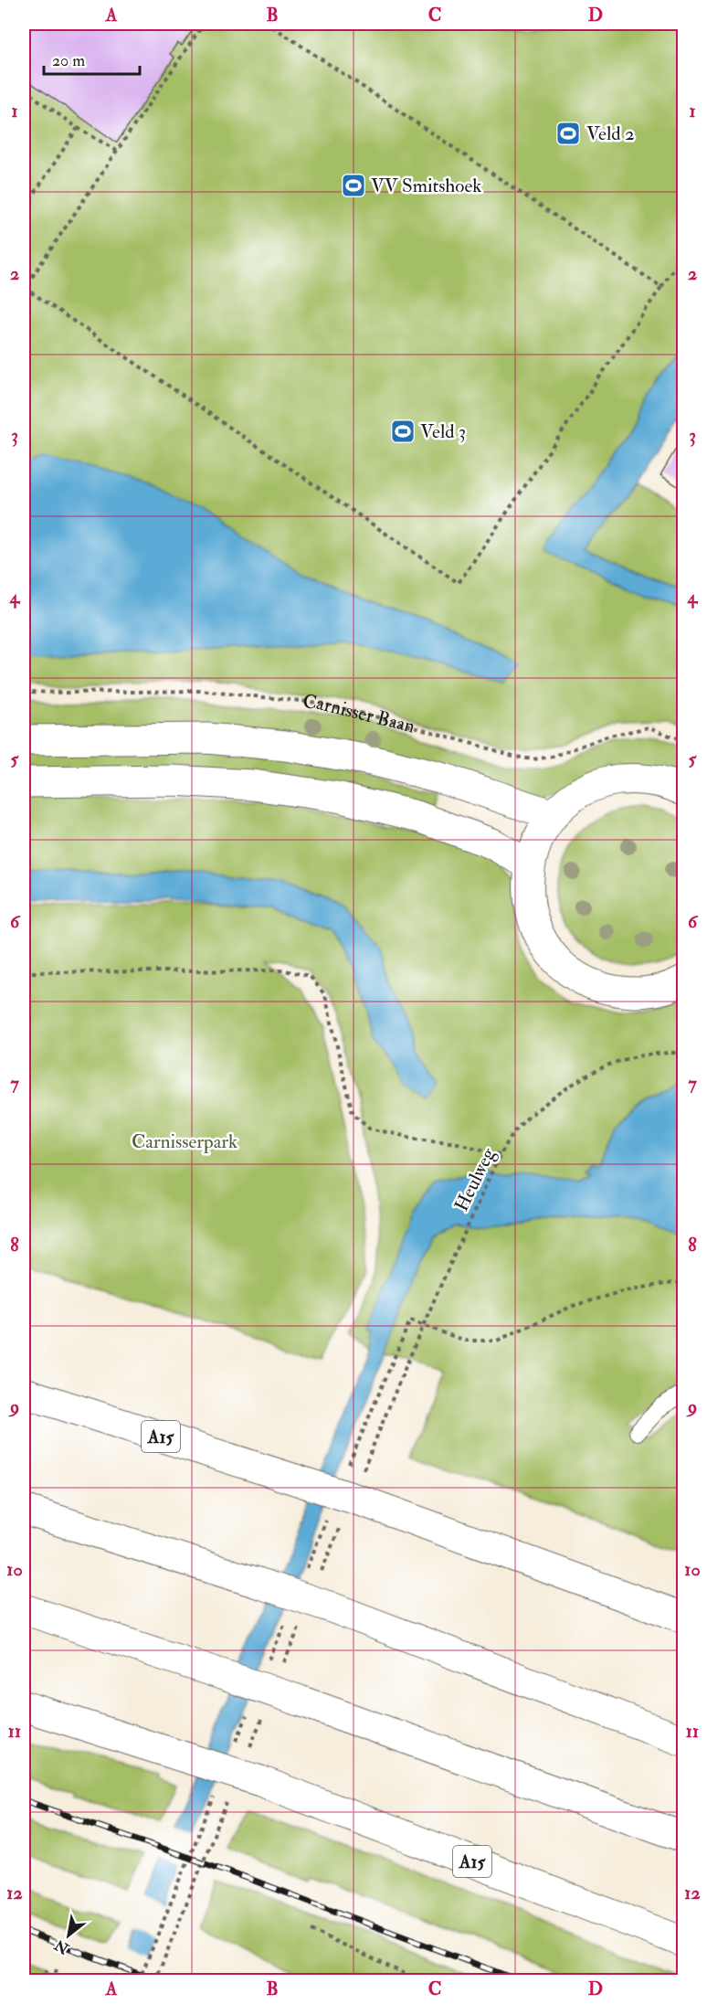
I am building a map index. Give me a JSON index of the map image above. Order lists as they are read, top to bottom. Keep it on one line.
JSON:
{"streets":{"main road":["A15"],"path":["Carnisser Baan","Heulweg"]},"parks":["Carnisserpark"],"places":{"sports":["Veld 2","VV Smitshoek","Veld 3"]},"scale_bar":"20 m","north":"bottom left","grid":{"columns":["A","B","C","D"],"rows":["1","2","3","4","5","6","7","8","9","10","11","12"]}}
